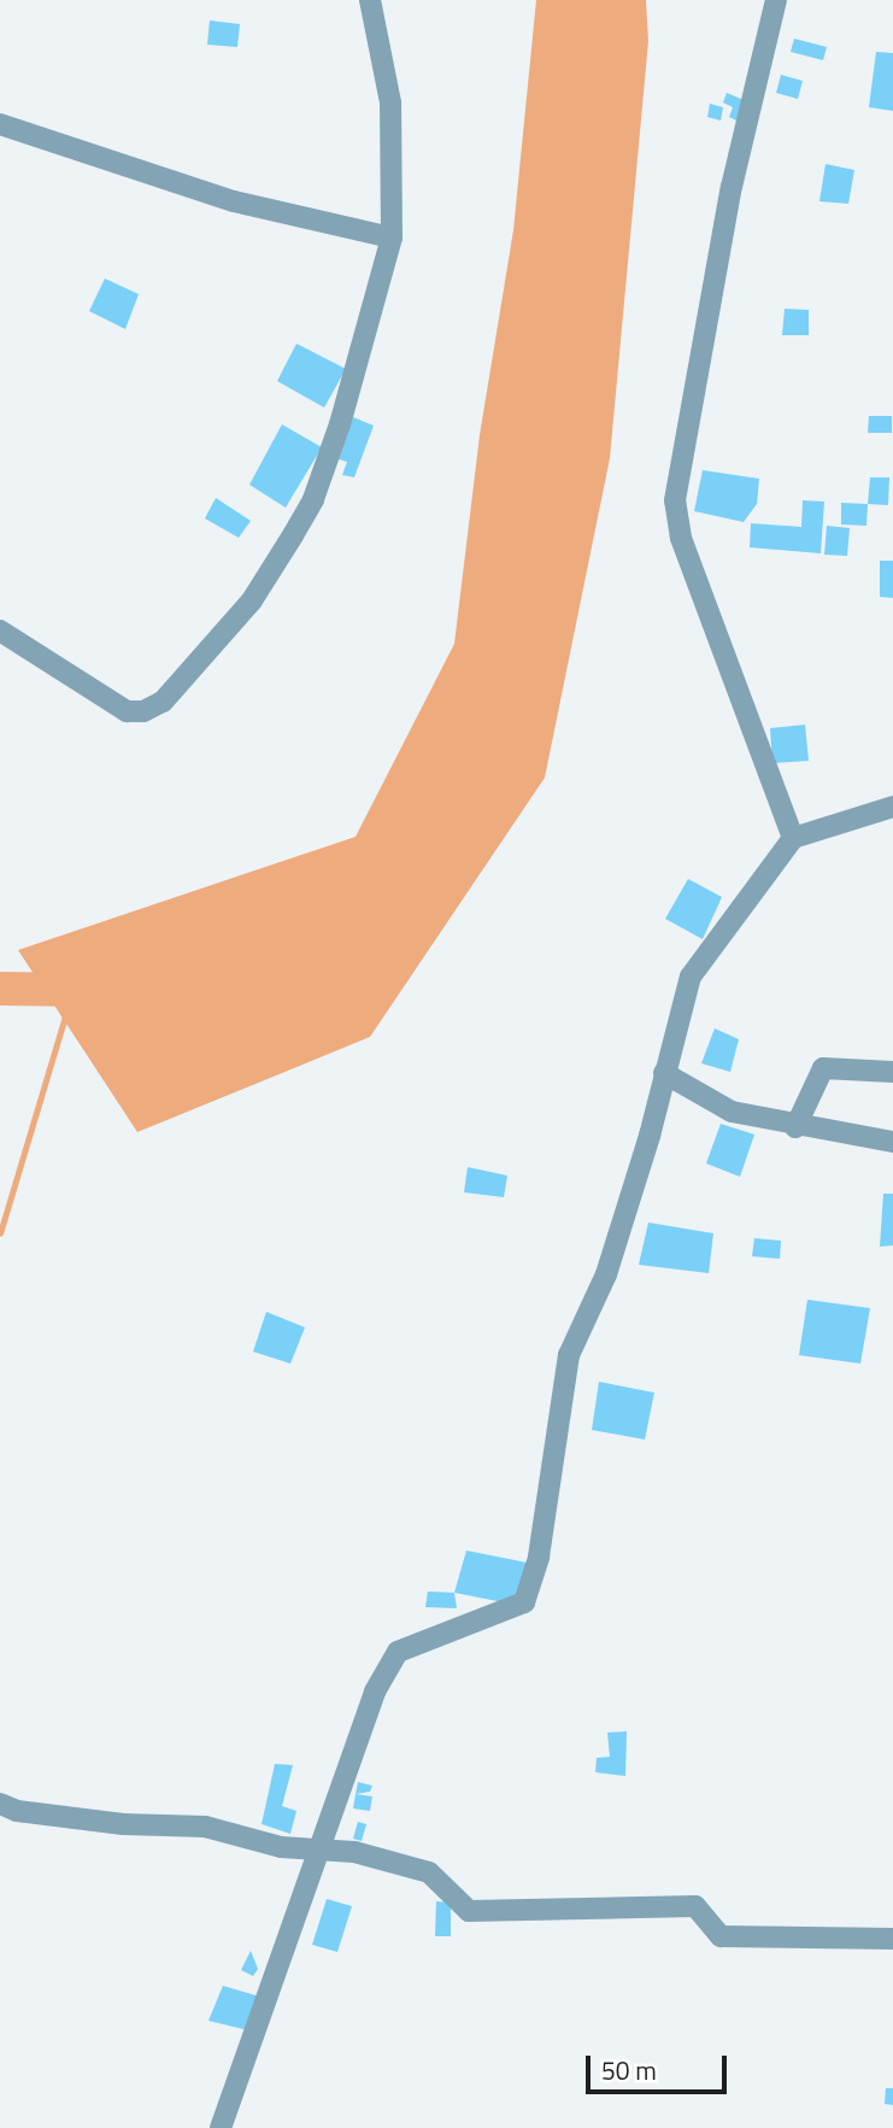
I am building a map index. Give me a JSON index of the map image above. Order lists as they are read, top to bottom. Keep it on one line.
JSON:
{"scale_bar":"50 m"}
